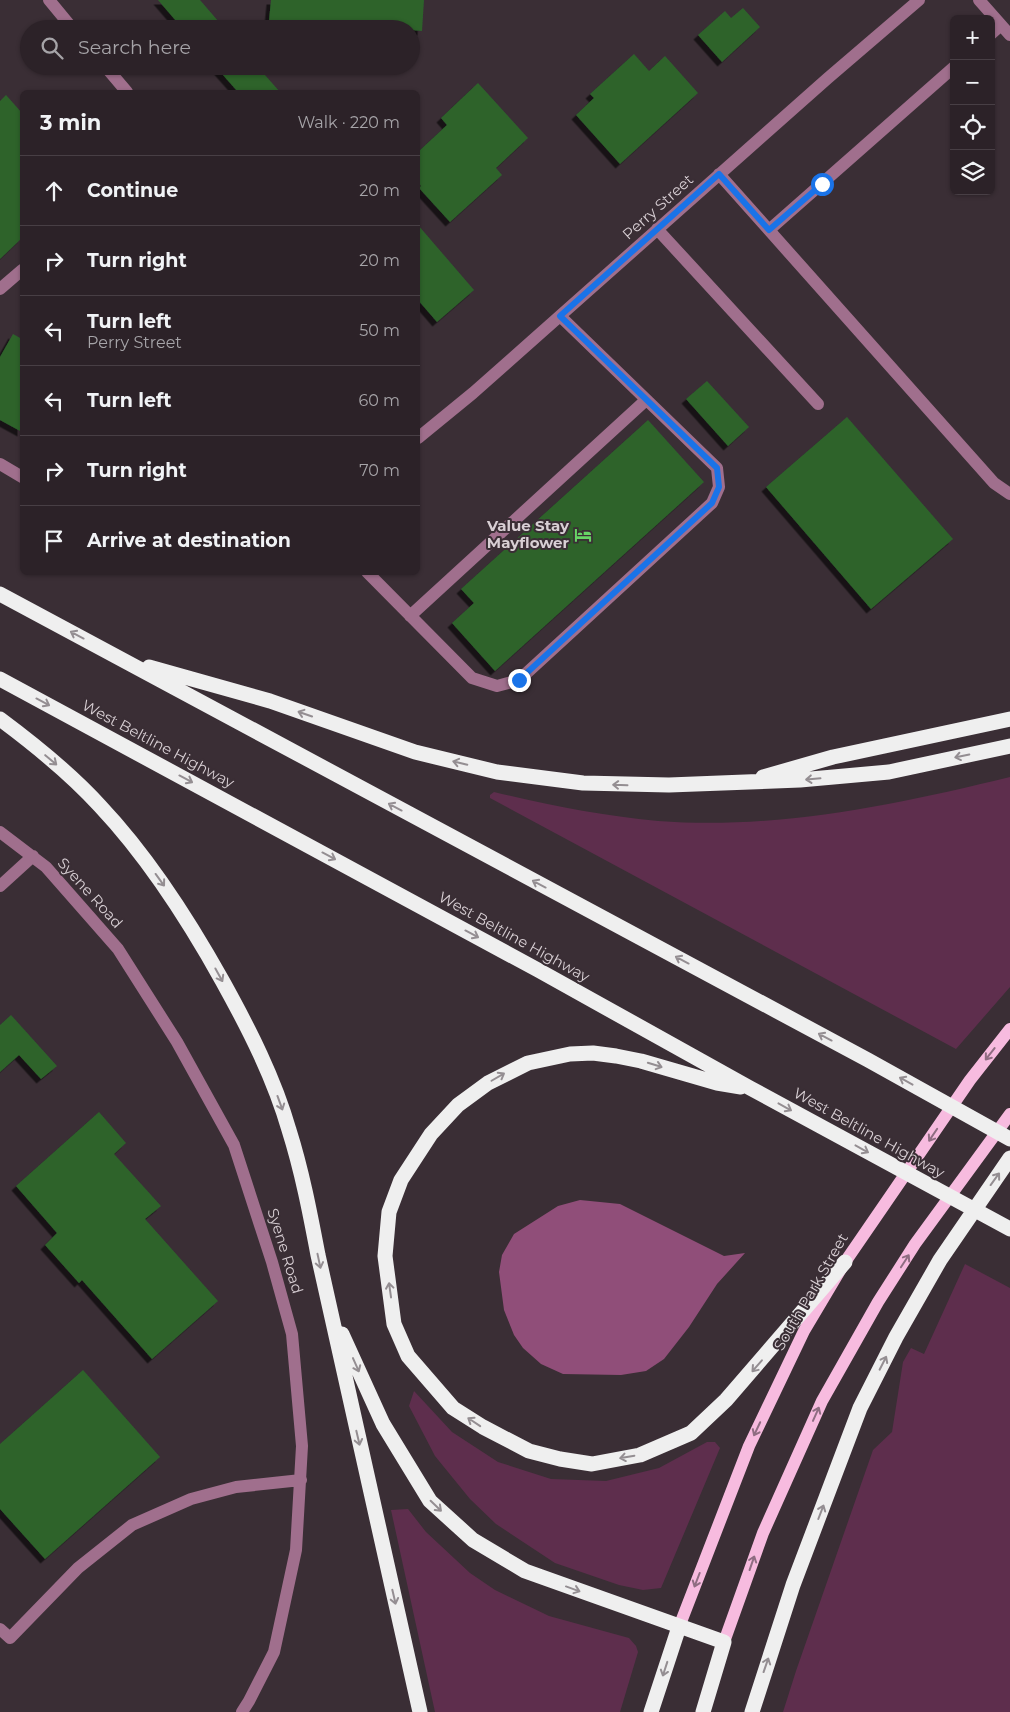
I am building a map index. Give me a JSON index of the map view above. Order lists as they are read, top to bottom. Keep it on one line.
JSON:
{"streets":{"highway":["West Beltline Highway"],"main road":["South Park Street"],"street":["Perry Street","Syene Road"]},"places":{"hotel":["Value Stay Mayflower"]},"page":{"map_buttons":["+","−"],"search":"Search here","heading":["3 min","Walk · 220 m"],"list":[["Continue","20 m"],["Turn right","20 m"],["Turn left","Perry Street","50 m"],["Turn left","60 m"],["Turn right","70 m"],"Arrive at destination"]}}
